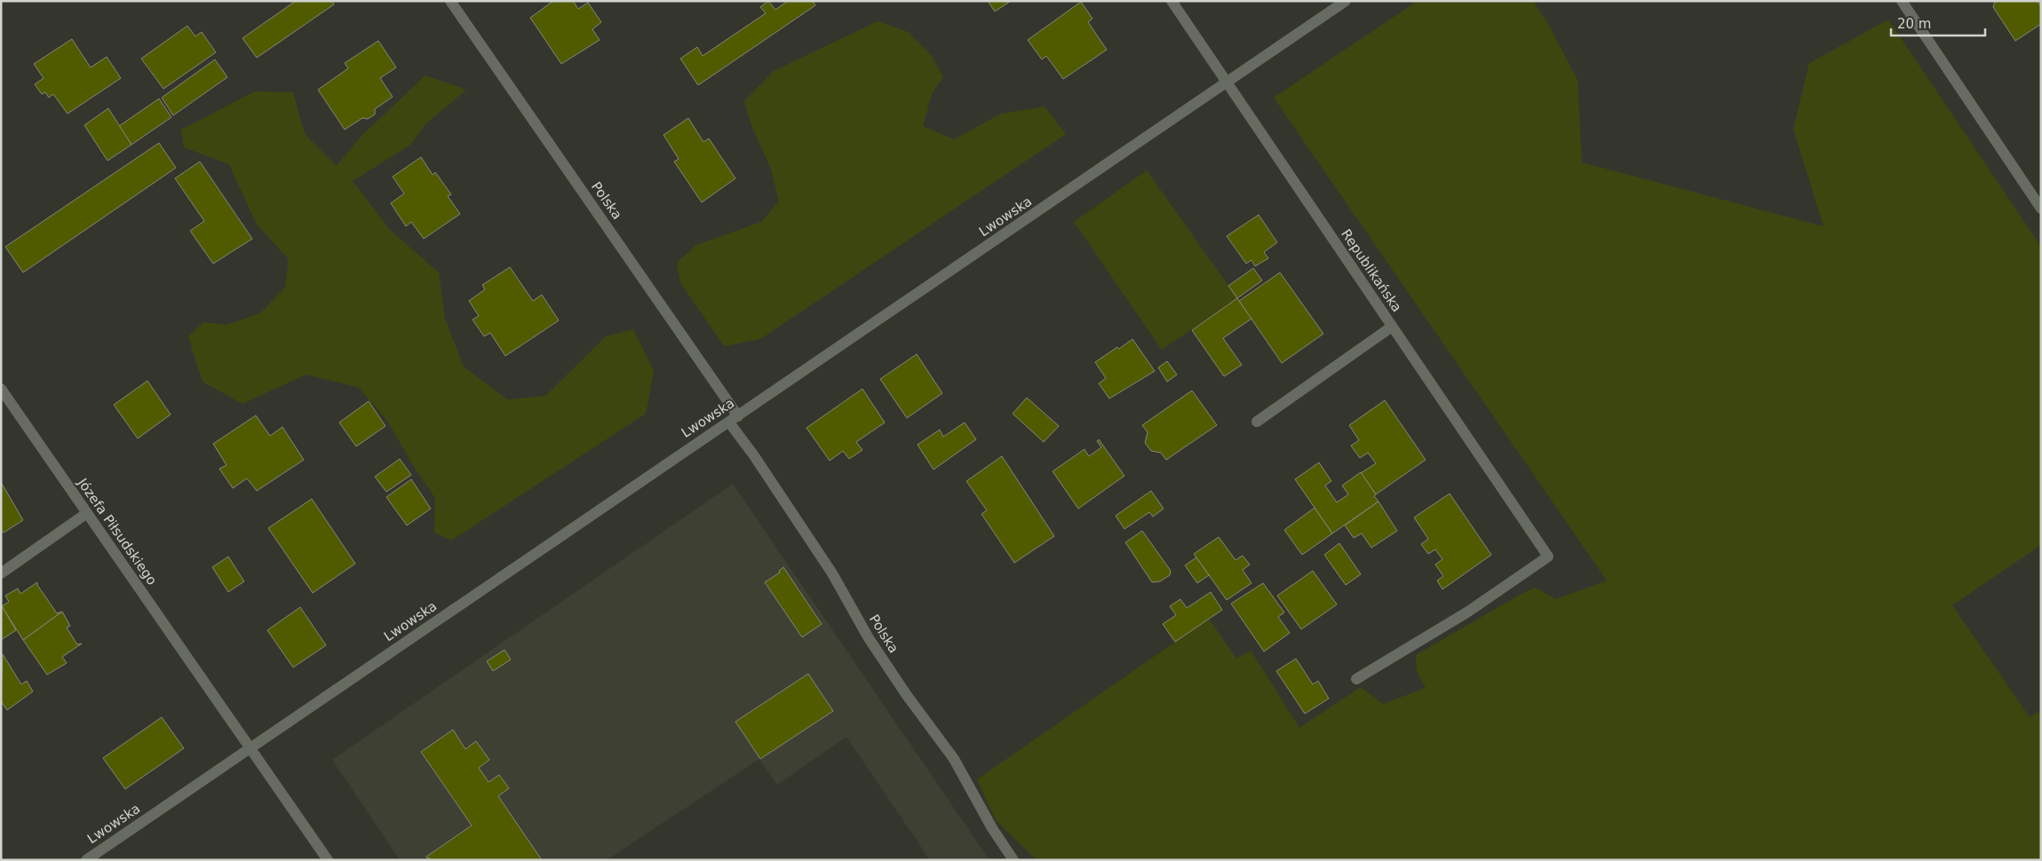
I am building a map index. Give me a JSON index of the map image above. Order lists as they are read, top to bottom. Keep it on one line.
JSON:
{"streets":{"street":["Polska","Lwowska","Republikańska","Józefa Piłsudskiego"]},"crossings":[["Polska","Lwowska"],["Lwowska","Republikańska"],["Lwowska","Józefa Piłsudskiego"]],"scale_bar":"20 m"}
